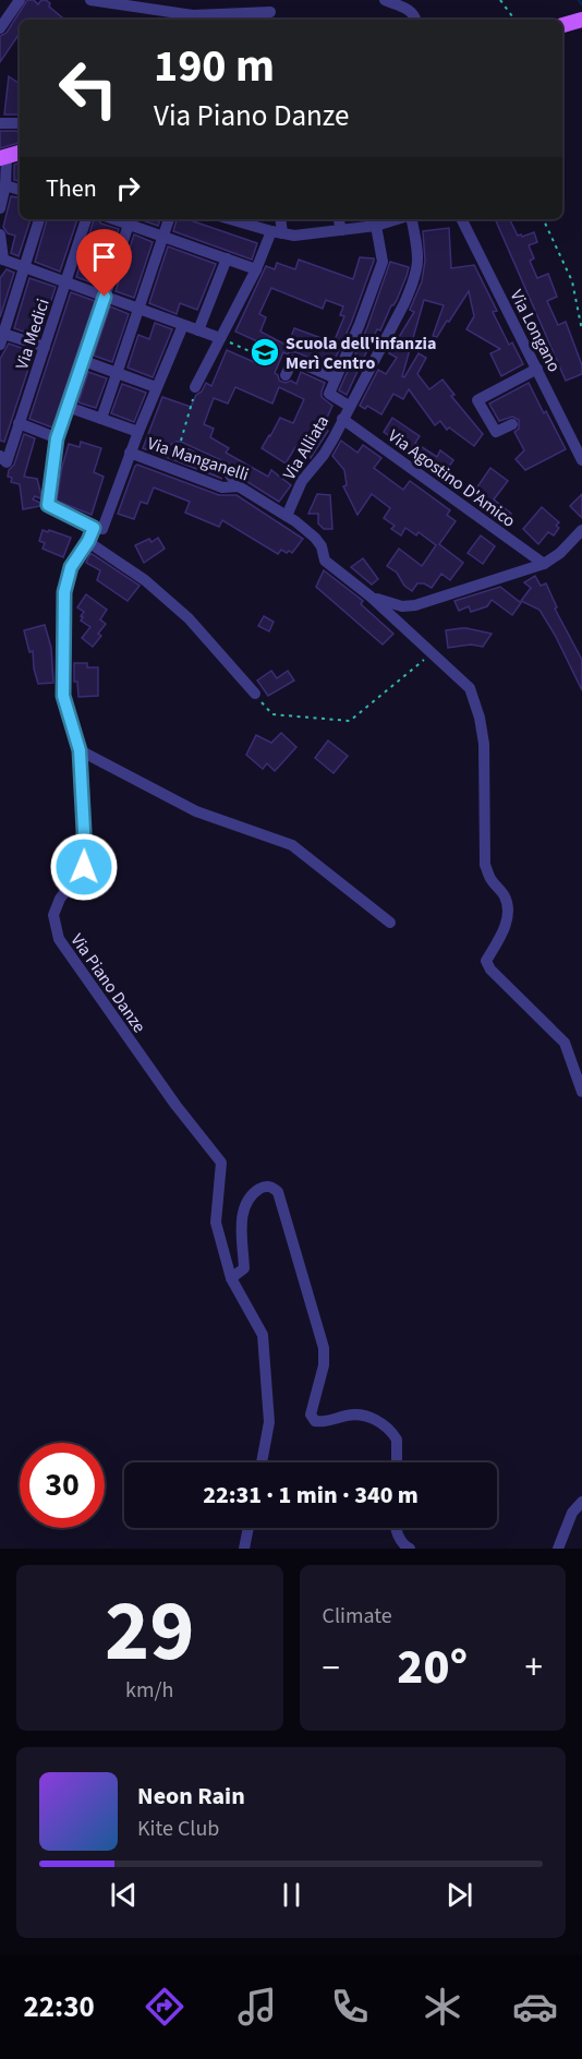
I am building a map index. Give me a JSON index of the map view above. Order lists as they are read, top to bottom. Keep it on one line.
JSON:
{"streets":{"street":["Via Longano","Via Medici","Via Alliata","Via Manganelli","Via Agostino D'Amico","Via Piano Danze"]},"crossings":[["Via Alliata","Via Manganelli"],["Via Alliata","Via Agostino D'Amico"],["Via Manganelli","Via Piano Danze"]],"places":{"school or university":["Scuola dell'infanzia Merì Centro"]},"page":{"turn":["190 m","Via Piano Danze"],"then":"Then","limit":"30","trip":"22:31 · 1 min · 340 m","tile":[["29","km/h"],"Climate"],"heat":["−","20°","+"],"song":["Neon Rain","Kite Club"],"tabs":"22:30"}}
